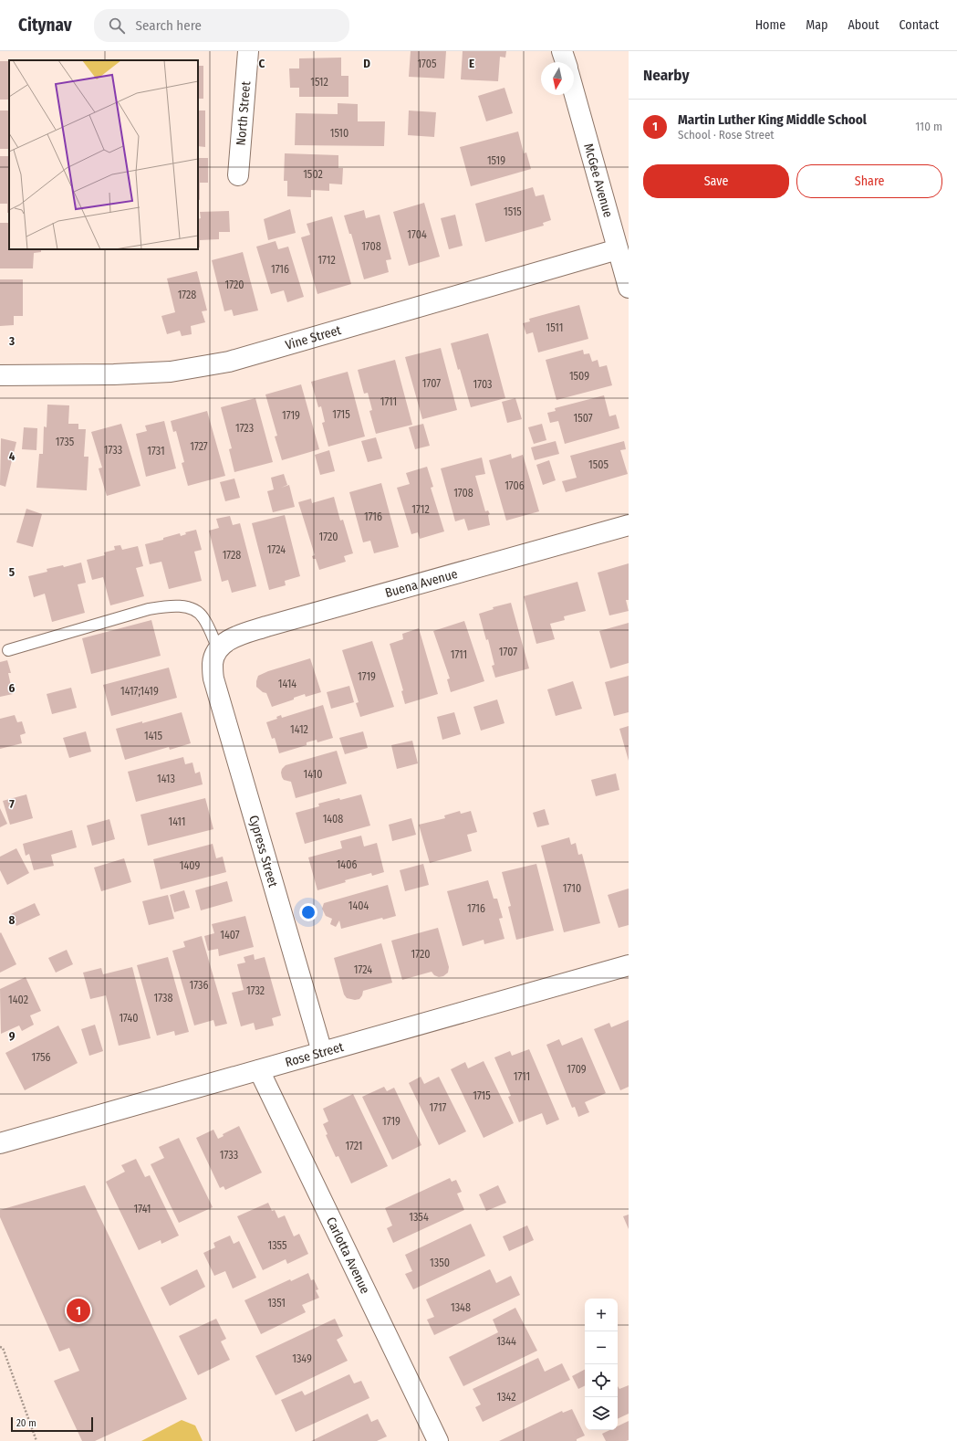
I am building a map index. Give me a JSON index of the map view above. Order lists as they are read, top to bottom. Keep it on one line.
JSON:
{"streets":{"street":["North Street","McGee Avenue","Vine Street","Buena Avenue","Cypress Street","Rose Street","Carlotta Avenue"]},"crossings":[["McGee Avenue","Vine Street"],["Buena Avenue","Cypress Street"],["Cypress Street","Rose Street"],["Rose Street","Carlotta Avenue"]],"house_numbers":["1705","1512","1510","1519","1502","1515","1704","1708","1712","1716","1720","1728","1511","1509","1707","1703","1711","1715","1719","1507","1723","1735","1727","1733","1731","1505","1706","1708","1712","1716","1720","1724","1728","1707","1711","1719","1414","1417;1419","1412","1415","1410","1413","1408","1411","1406","1409","1710","1404","1716","1407","1720","1724","1736","1732","1738","1402","1740","1756","1709","1711","1715","1717","1719","1721","1733","1741","1354","1355","1350","1351","1348","1344","1349","1342"],"scale_bar":"20 m","north":"bottom","page":{"header":"Citynav","search":"Search here","nav":["Home","Map","About","Contact"],"heading":"Nearby","list":[{"mark":"1","name":"Martin Luther King Middle School","note":"School · Rose Street","value":"110 m"}],"buttons":["Save","Share"],"pins":"1","map_buttons":["+","−"],"scale":"20 m"},"grid":{"columns":["C","D","E"],"rows":["3","4","5","6","7","8","9"]}}
